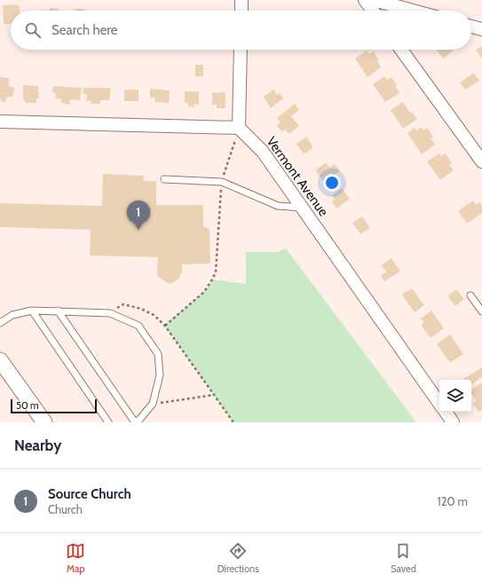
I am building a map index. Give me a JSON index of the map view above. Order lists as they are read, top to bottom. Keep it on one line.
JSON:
{"streets":{"street":["Vermont Avenue"]},"scale_bar":"50 m","page":{"search":"Search here","pins":"1","scale":"50 m","heading":"Nearby","list":[{"mark":"1","name":"Source Church","note":"Church","value":"120 m"}],"nav":["Map","Directions","Saved"]}}
